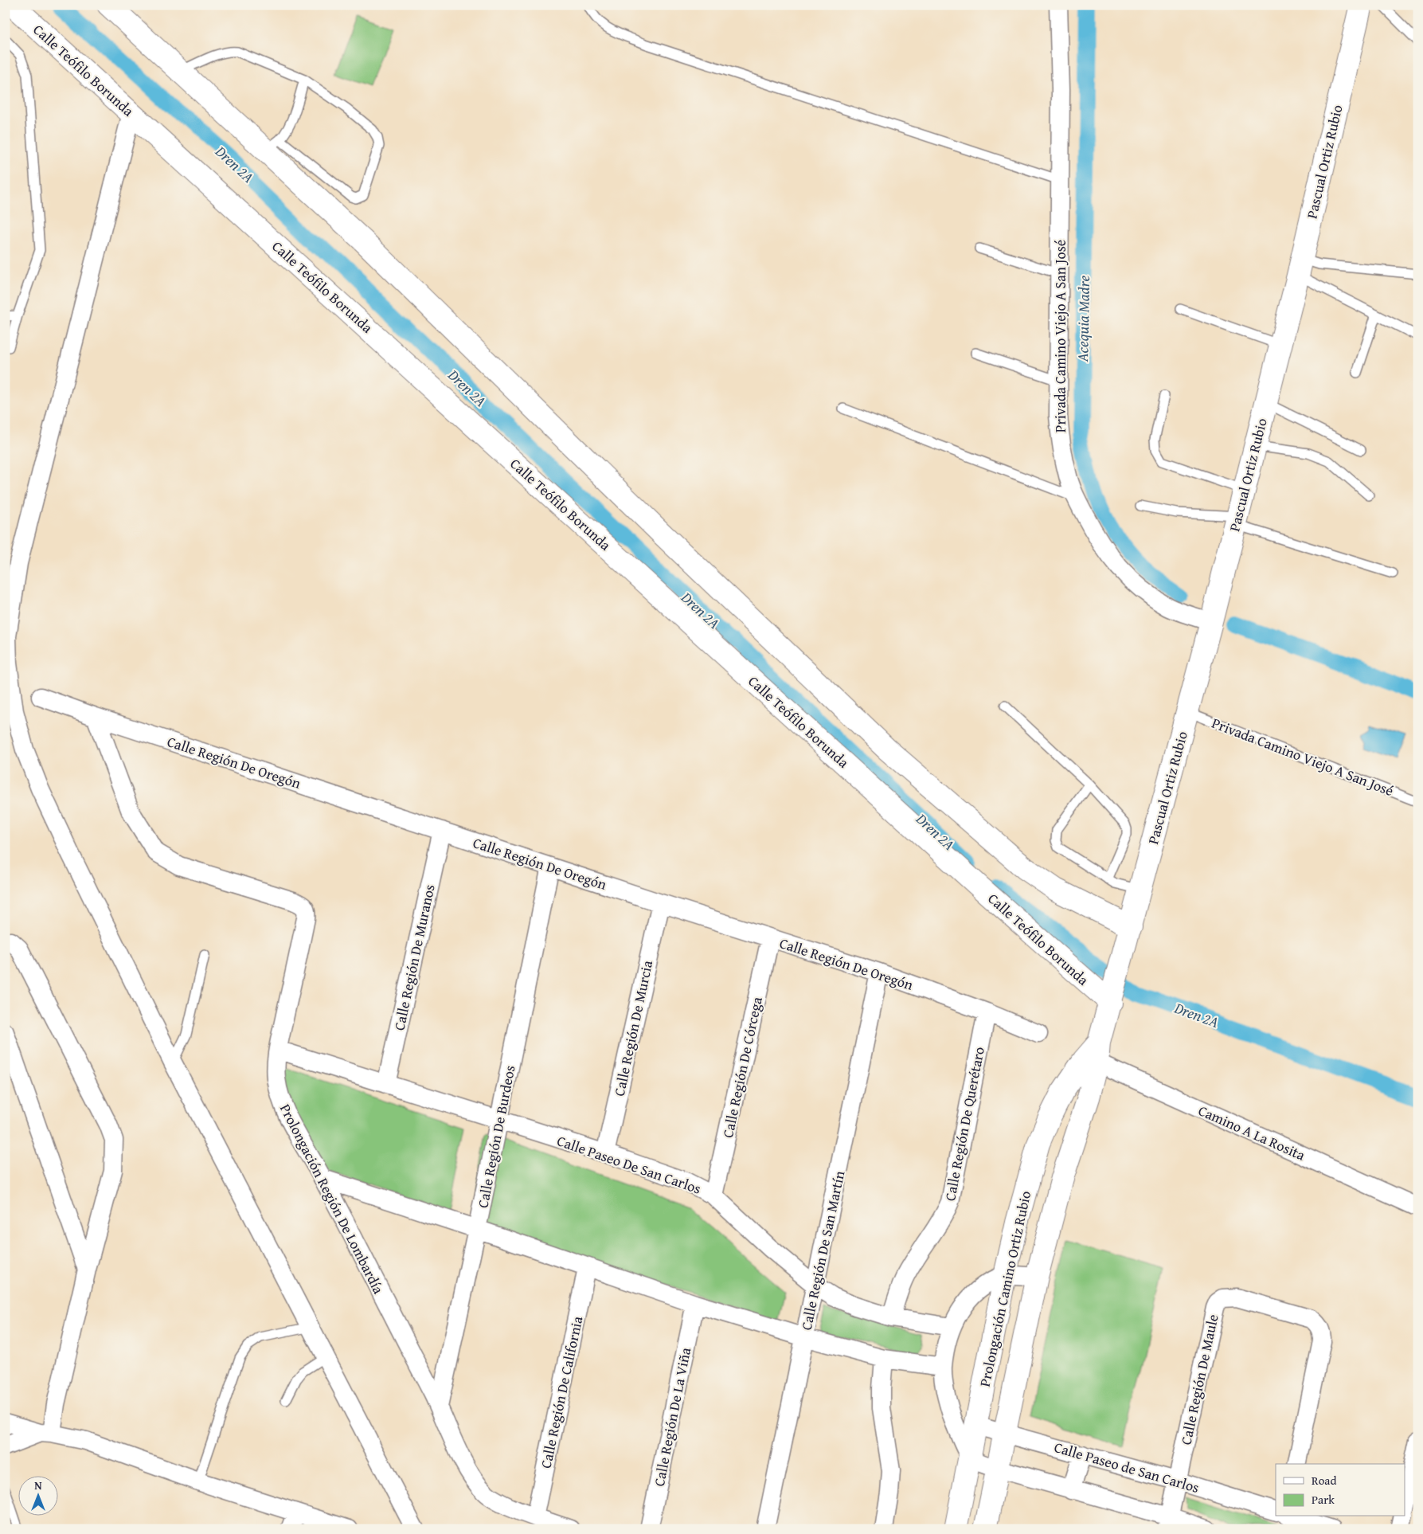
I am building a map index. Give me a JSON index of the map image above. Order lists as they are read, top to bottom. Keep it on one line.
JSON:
{"streets":{"street":["Calle Teófilo Borunda","Pascual Ortiz Rubio","Privada Camino Viejo A San José","Calle Región De Oregón","Calle Región De Muranos","Calle Región De Murcia","Calle Región De Córcega","Calle Región De Querétaro","Camino A La Rosita","Calle Región De Burdeos","Calle Paseo De San Carlos","Prolongación Región De Lombardía","Calle Región De San Martín","Prolongación Camino Ortiz Rubio","Calle Región De Maule","Calle Región De California","Calle Región De La Viña","Calle Paseo de San Carlos"]},"crossings":[["Calle Teófilo Borunda","Pascual Ortiz Rubio"],["Pascual Ortiz Rubio","Privada Camino Viejo A San José"],["Pascual Ortiz Rubio","Camino A La Rosita"],["Pascual Ortiz Rubio","Prolongación Camino Ortiz Rubio"],["Calle Región De Oregón","Calle Región De Muranos"],["Calle Región De Oregón","Calle Región De Murcia"],["Calle Región De Oregón","Calle Región De Córcega"],["Calle Región De Oregón","Calle Región De Querétaro"],["Calle Región De Oregón","Calle Región De Burdeos"],["Calle Región De Oregón","Prolongación Región De Lombardía"],["Calle Región De Oregón","Calle Región De San Martín"],["Calle Región De Muranos","Calle Paseo De San Carlos"],["Calle Región De Murcia","Calle Paseo De San Carlos"],["Calle Región De Córcega","Calle Paseo De San Carlos"],["Calle Región De Querétaro","Calle Paseo De San Carlos"],["Camino A La Rosita","Prolongación Camino Ortiz Rubio"],["Calle Región De Burdeos","Calle Paseo De San Carlos"],["Calle Región De Burdeos","Prolongación Región De Lombardía"],["Calle Paseo De San Carlos","Prolongación Región De Lombardía"],["Calle Paseo De San Carlos","Calle Región De San Martín"],["Prolongación Región De Lombardía","Calle Región De California"],["Prolongación Camino Ortiz Rubio","Calle Paseo de San Carlos"],["Calle Región De Maule","Calle Paseo de San Carlos"]],"water":["Dren 2A","Acequia Madre"],"legend":["Road","Park"],"north":"top"}
